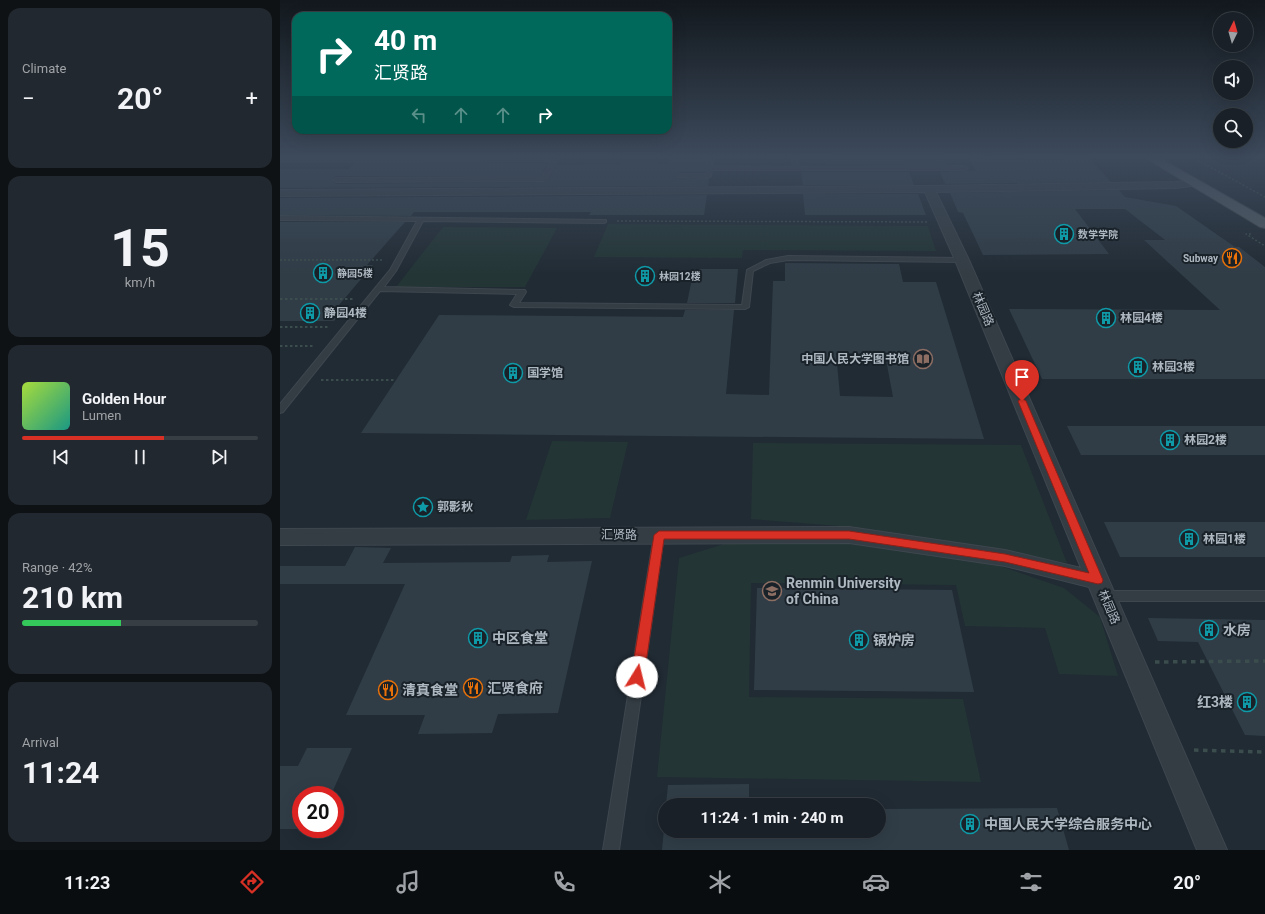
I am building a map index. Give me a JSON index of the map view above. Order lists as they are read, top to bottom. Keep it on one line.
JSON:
{"streets":{"street":["林园路","汇贤路"]},"crossings":[["林园路","汇贤路"]],"places":{"building":["数学学院","静园5楼","林园12楼","静园4楼","林园4楼","林园3楼","国学馆","林园2楼","林园1楼","水房","中区食堂","锅炉房","红3楼","中国人民大学综合服务中心"],"restaurant":["Subway","汇贤食府","清真食堂"],"library":["中国人民大学图书馆"],"place":["郭影秋"],"school or university":["Renmin University of China"]},"north":"top","page":{"tile":["Climate",["15","km/h"],["Range · 42%","210 km"],["Arrival","11:24"]],"turn":["40 m","汇贤路"],"heat":["−","20°","+"],"song":["Golden Hour","Lumen"],"limit":"20","trip":"11:24 · 1 min · 240 m","tabs":["11:23","20°"]}}
